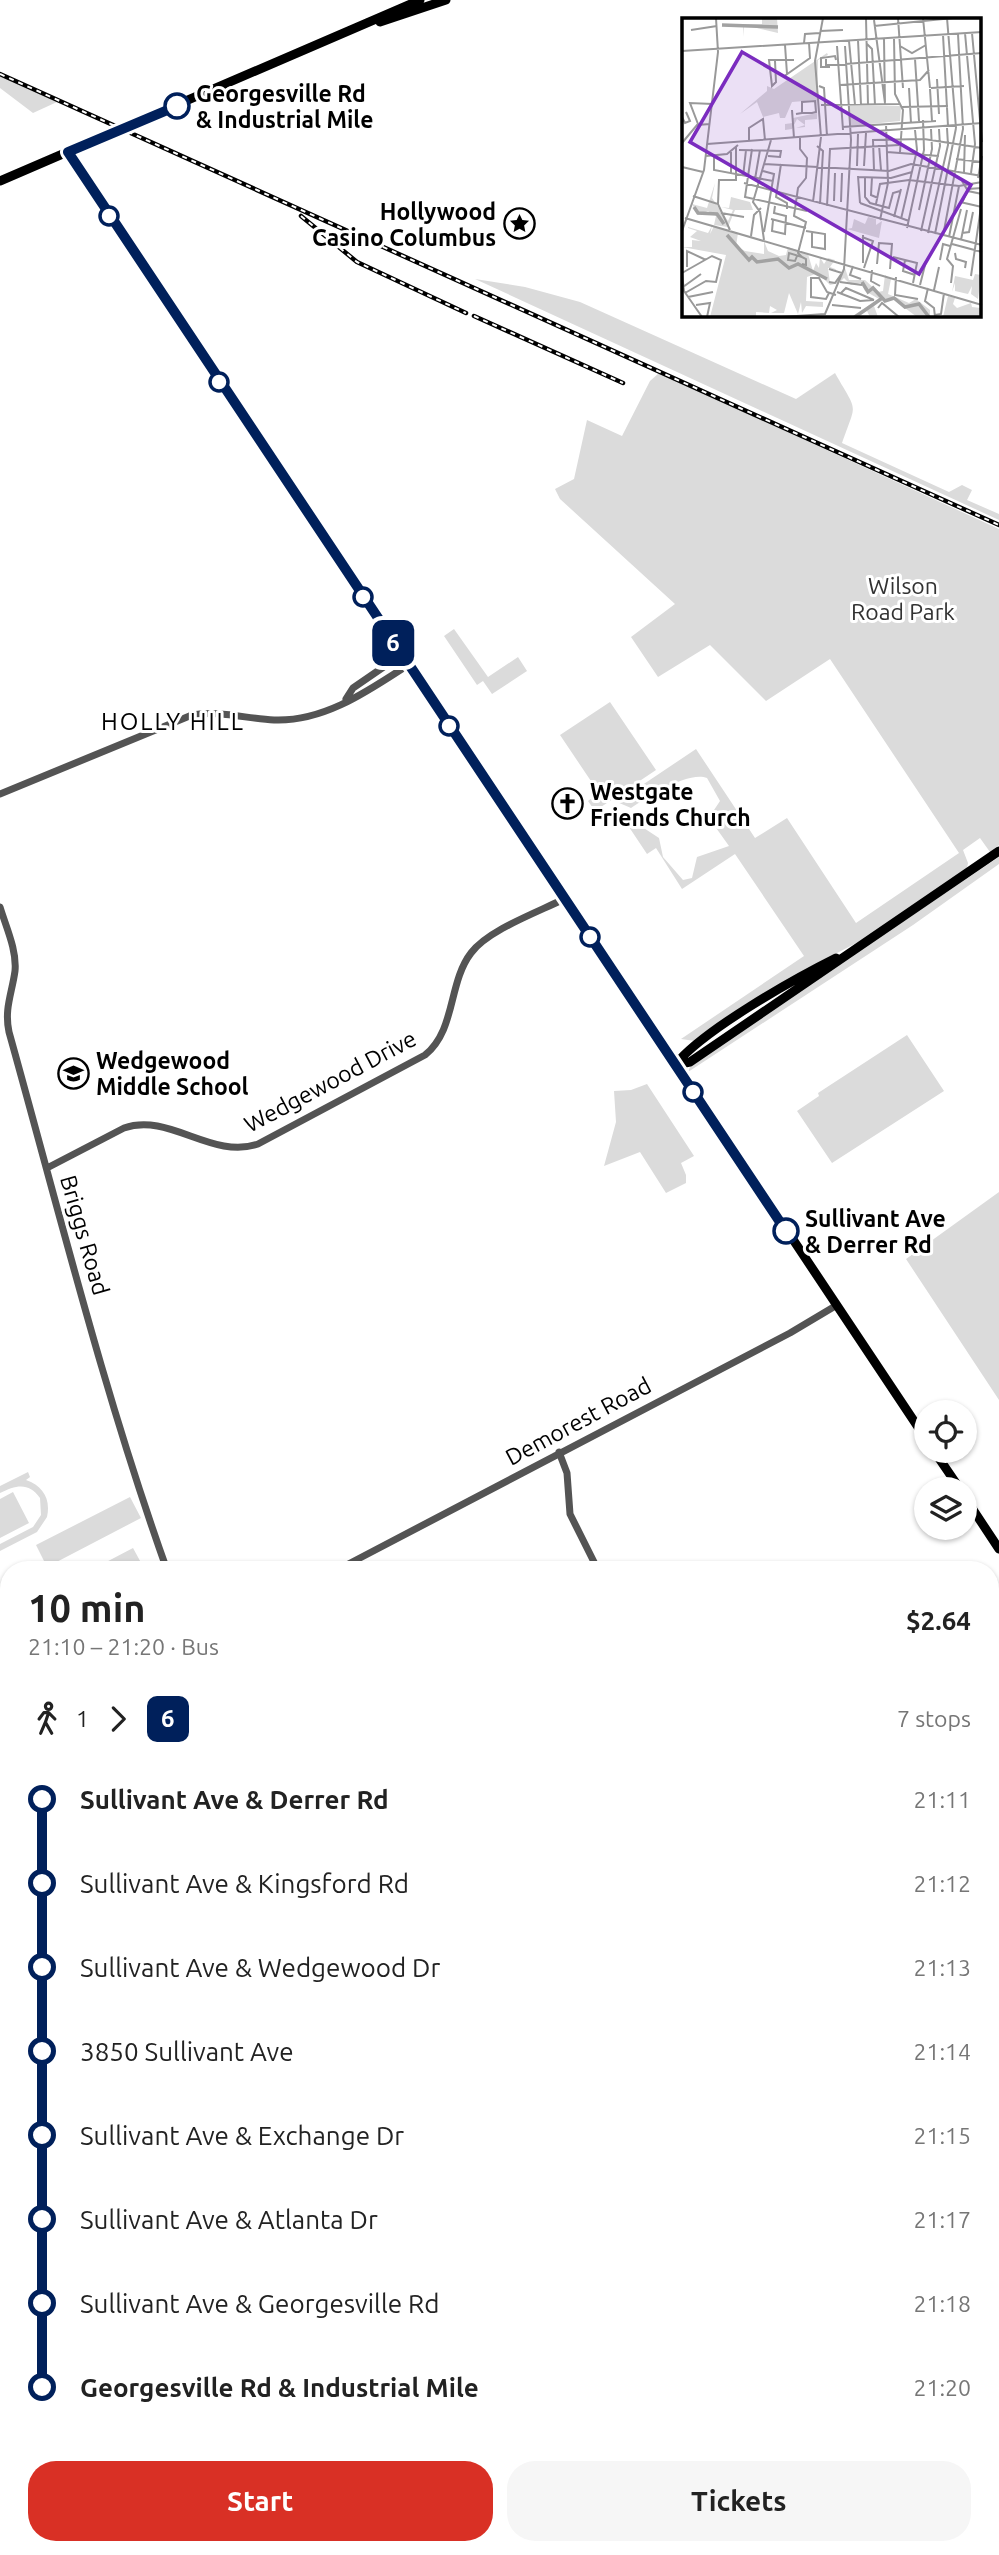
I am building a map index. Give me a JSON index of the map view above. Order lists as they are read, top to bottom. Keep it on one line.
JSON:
{"streets":{"street":["Wedgewood Drive","Briggs Road","Demorest Road"]},"crossings":[["Wedgewood Drive","Briggs Road"]],"districts":["HOLLY HILL"],"parks":["Wilson Road Park"],"places":{"other":["Georgesville Rd & Industrial Mile","Sullivant Ave & Derrer Rd"],"place":["Hollywood Casino Columbus"],"church":["Westgate Friends Church"],"school or university":["Wedgewood Middle School"]},"lines":["bus line 6"],"page":{"on_map":"6","heading":["10 min","21:10 – 21:20 · Bus","$2.64"],"legs":["1","6","7 stops"],"list":[{"name":"Sullivant Ave & Derrer Rd","value":"21:11"},{"name":"Sullivant Ave & Kingsford Rd","value":"21:12"},{"name":"Sullivant Ave & Wedgewood Dr","value":"21:13"},{"name":"3850 Sullivant Ave","value":"21:14"},{"name":"Sullivant Ave & Exchange Dr","value":"21:15"},{"name":"Sullivant Ave & Atlanta Dr","value":"21:17"},{"name":"Sullivant Ave & Georgesville Rd","value":"21:18"},{"name":"Georgesville Rd & Industrial Mile","value":"21:20"}],"buttons":["Start","Tickets"]}}
